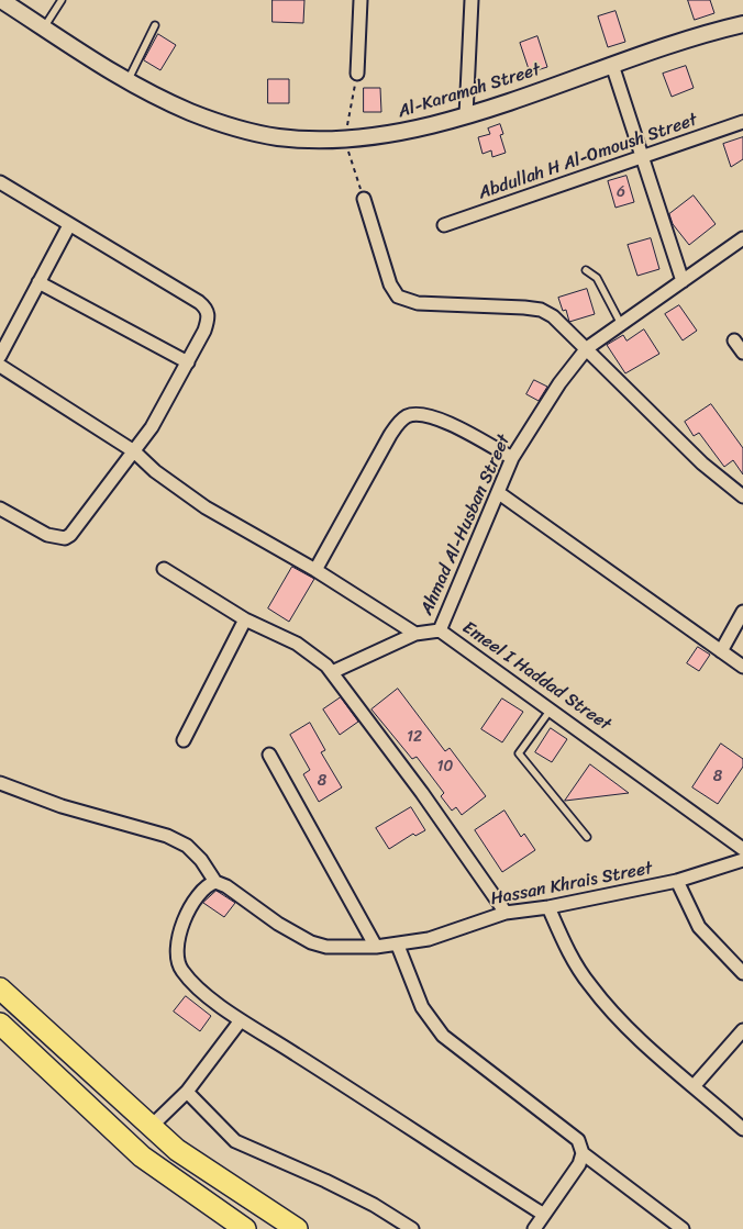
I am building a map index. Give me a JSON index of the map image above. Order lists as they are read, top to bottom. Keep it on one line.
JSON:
{"streets":{"street":["Al-Karamah Street","Abdullah H Al-Omoush Street","Ahmad Al-Husban Street","Emeel I Haddad Street","Hassan Khrais Street"]},"crossings":[["Ahmad Al-Husban Street","Emeel I Haddad Street"]],"house_numbers":["6","12","10","8","8"]}
